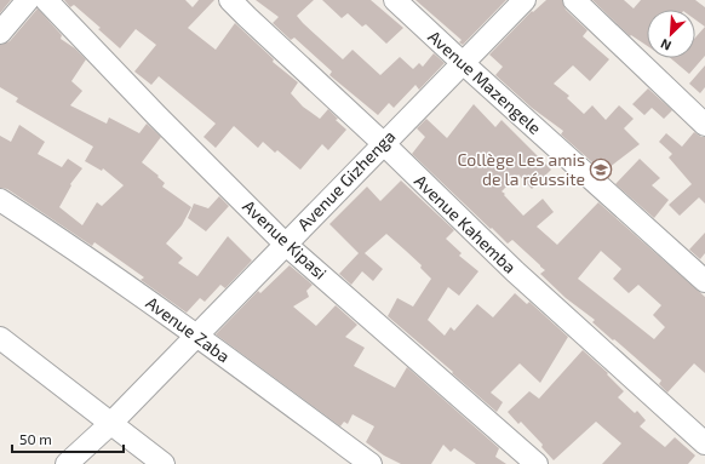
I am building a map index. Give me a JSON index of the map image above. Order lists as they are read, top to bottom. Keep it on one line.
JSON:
{"streets":{"street":["Avenue Mazengele","Avenue Gizhenga","Avenue Kahemba","Avenue Kipasi","Avenue Zaba"]},"crossings":[["Avenue Mazengele","Avenue Gizhenga"],["Avenue Gizhenga","Avenue Kahemba"],["Avenue Gizhenga","Avenue Kipasi"],["Avenue Gizhenga","Avenue Zaba"]],"places":{"school or university":["Collège Les amis de la réussite"]},"scale_bar":"50 m","north":"bottom left"}
